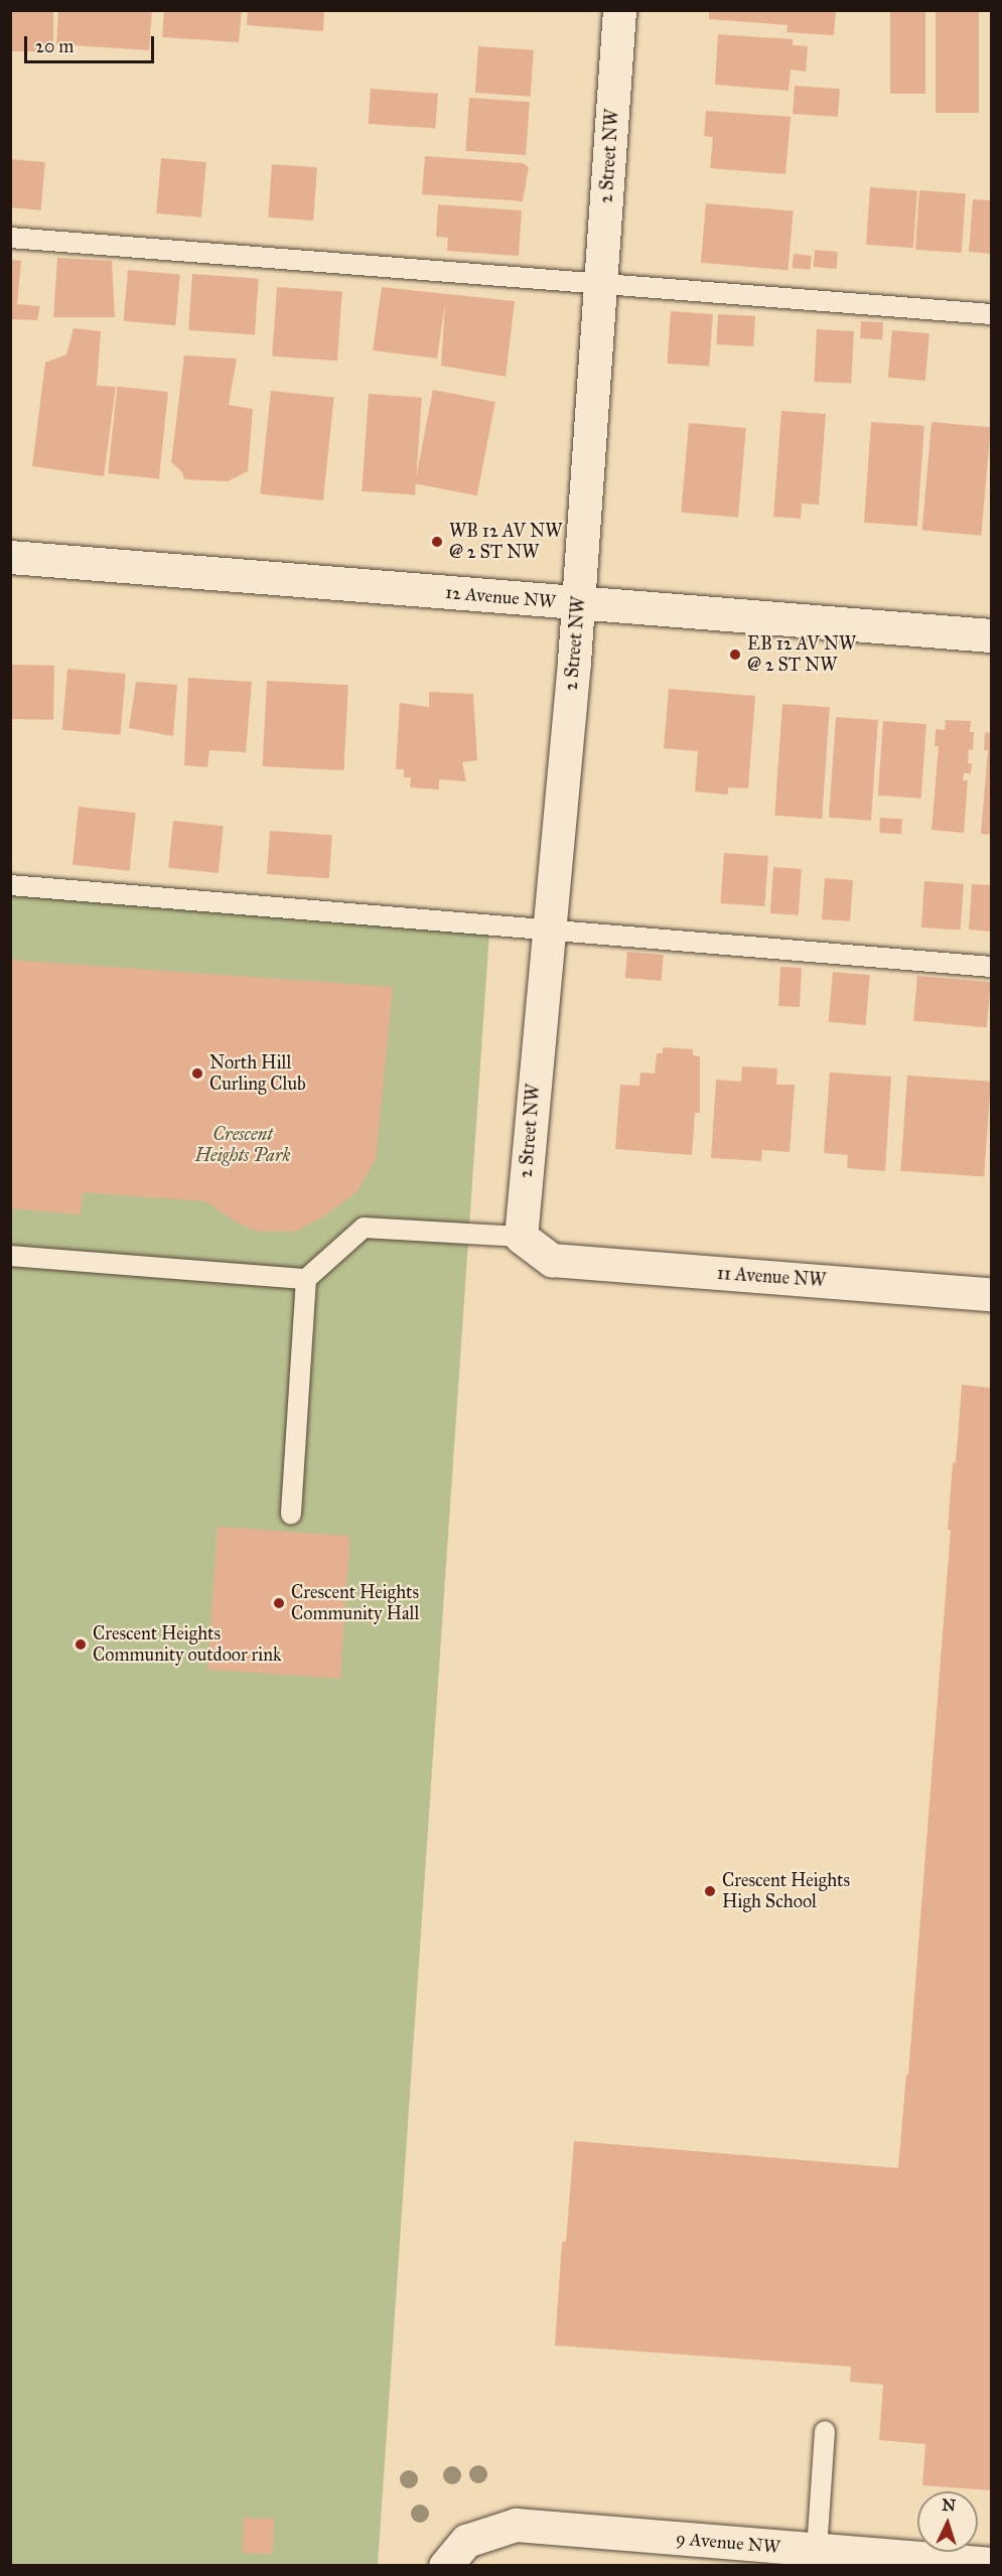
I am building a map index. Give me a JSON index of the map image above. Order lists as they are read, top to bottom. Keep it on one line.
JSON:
{"streets":{"street":["2 Street NW","12 Avenue NW","11 Avenue NW","9 Avenue NW"]},"crossings":[["2 Street NW","12 Avenue NW"],["2 Street NW","11 Avenue NW"]],"parks":["Crescent Heights Park"],"places":["WB 12 AV NW @ 2 ST NW","EB 12 AV NW @ 2 ST NW","North Hill Curling Club","Crescent Heights Community Hall","Crescent Heights Community outdoor rink","Crescent Heights High School"],"scale_bar":"20 m","north":"top"}
